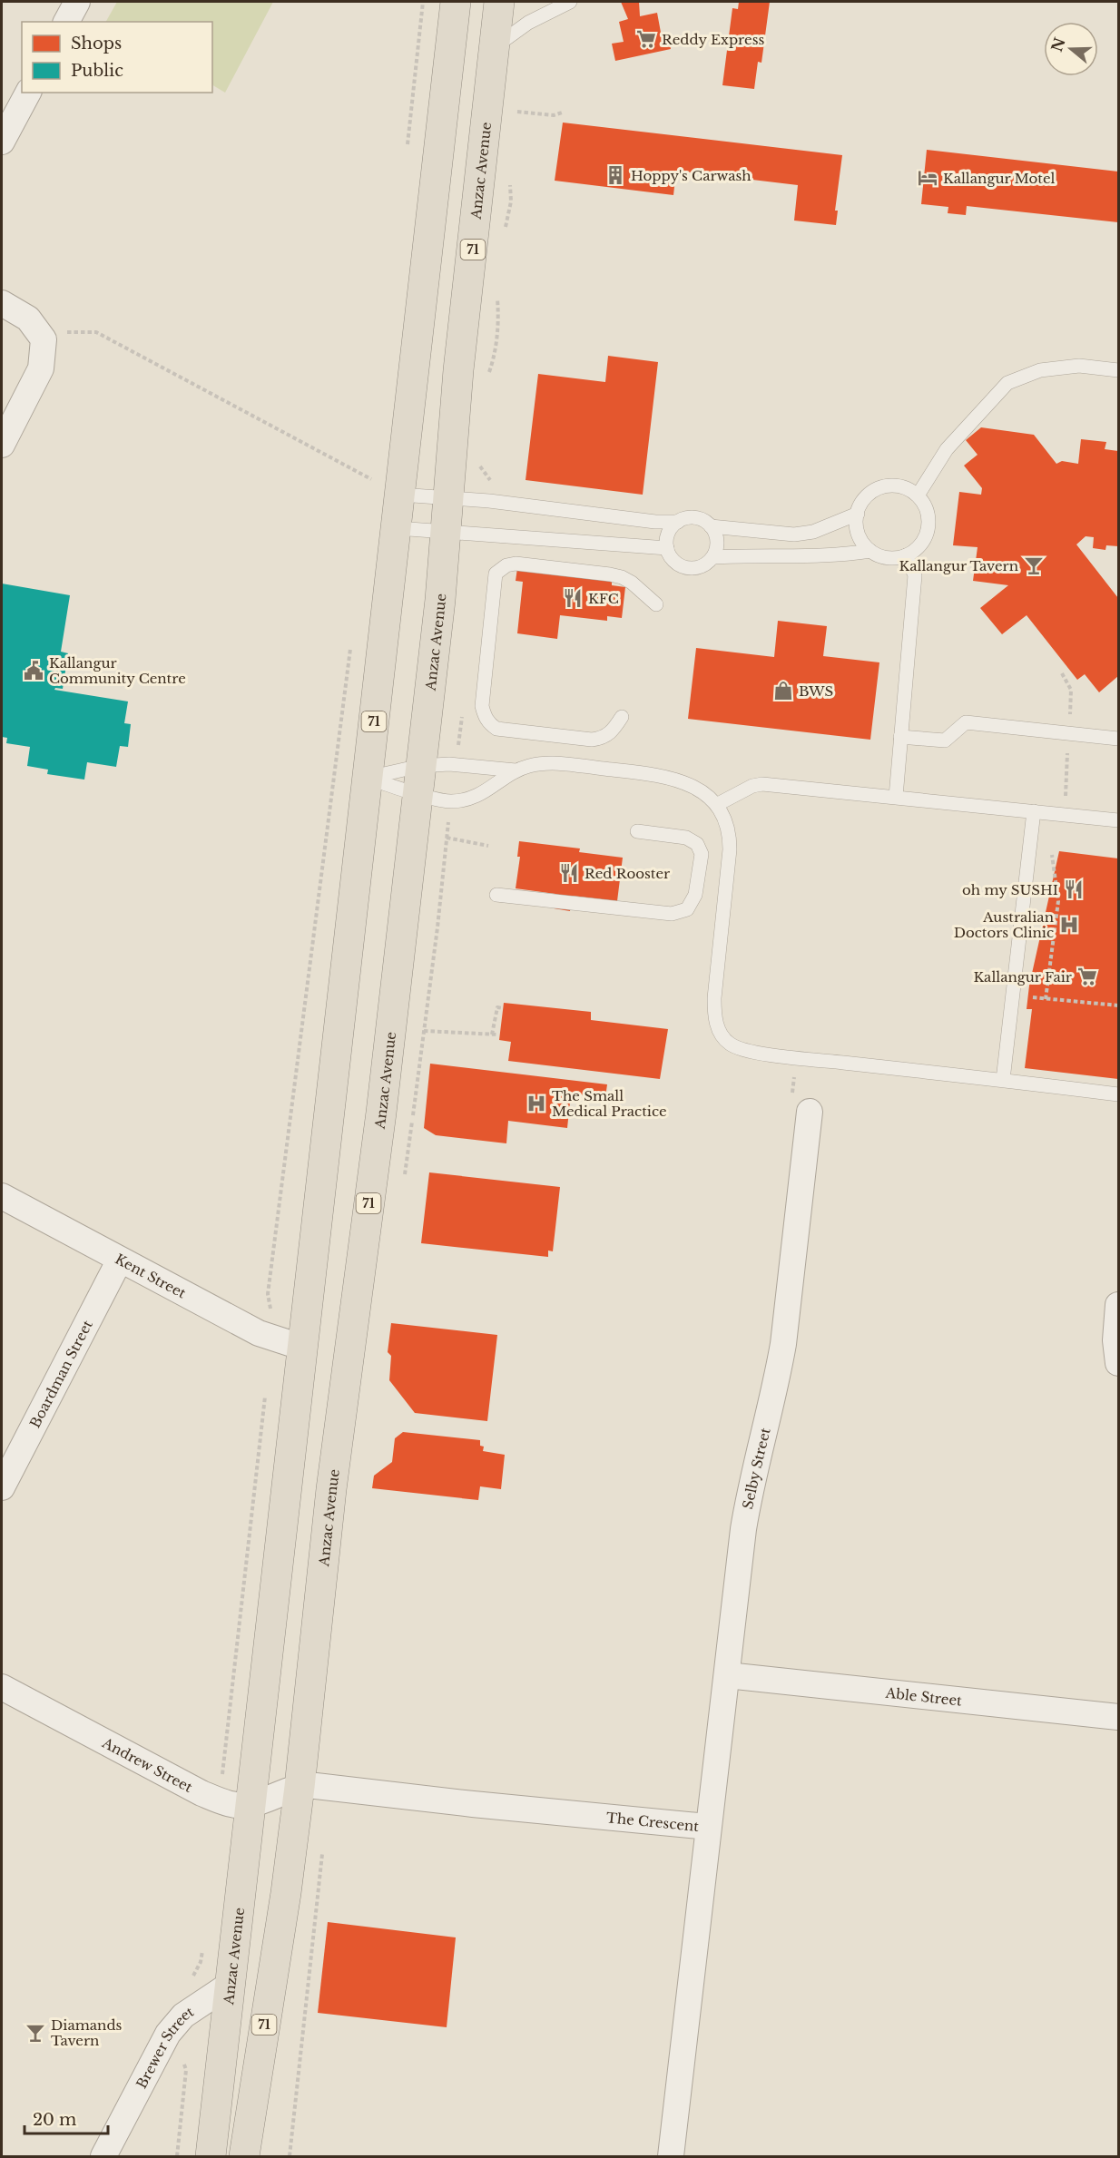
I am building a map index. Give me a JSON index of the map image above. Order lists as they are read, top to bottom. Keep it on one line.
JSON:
{"streets":{"highway":["Anzac Avenue","71"],"street":["Kent Street","Boardman Street","Selby Street","Able Street","Andrew Street","The Crescent","Brewer Street"]},"crossings":[["Anzac Avenue","Kent Street"],["Anzac Avenue","Andrew Street"],["Anzac Avenue","The Crescent"],["Anzac Avenue","Brewer Street"],["Kent Street","Boardman Street"],["Selby Street","Able Street"],["Selby Street","The Crescent"],["Andrew Street","The Crescent"]],"places":{"supermarket":["Reddy Express","Kallangur Fair"],"building":["Hoppy's Carwash"],"hotel":["Kallangur Motel"],"bar":["Kallangur Tavern","Diamands Tavern"],"restaurant":["KFC","Red Rooster","oh my SUSHI"],"public building":["Kallangur Community Centre"],"shop":["BWS"],"hospital":["Australian Doctors Clinic","The Small Medical Practice"]},"legend":["Shops","Public"],"scale_bar":"20 m","north":"left"}
